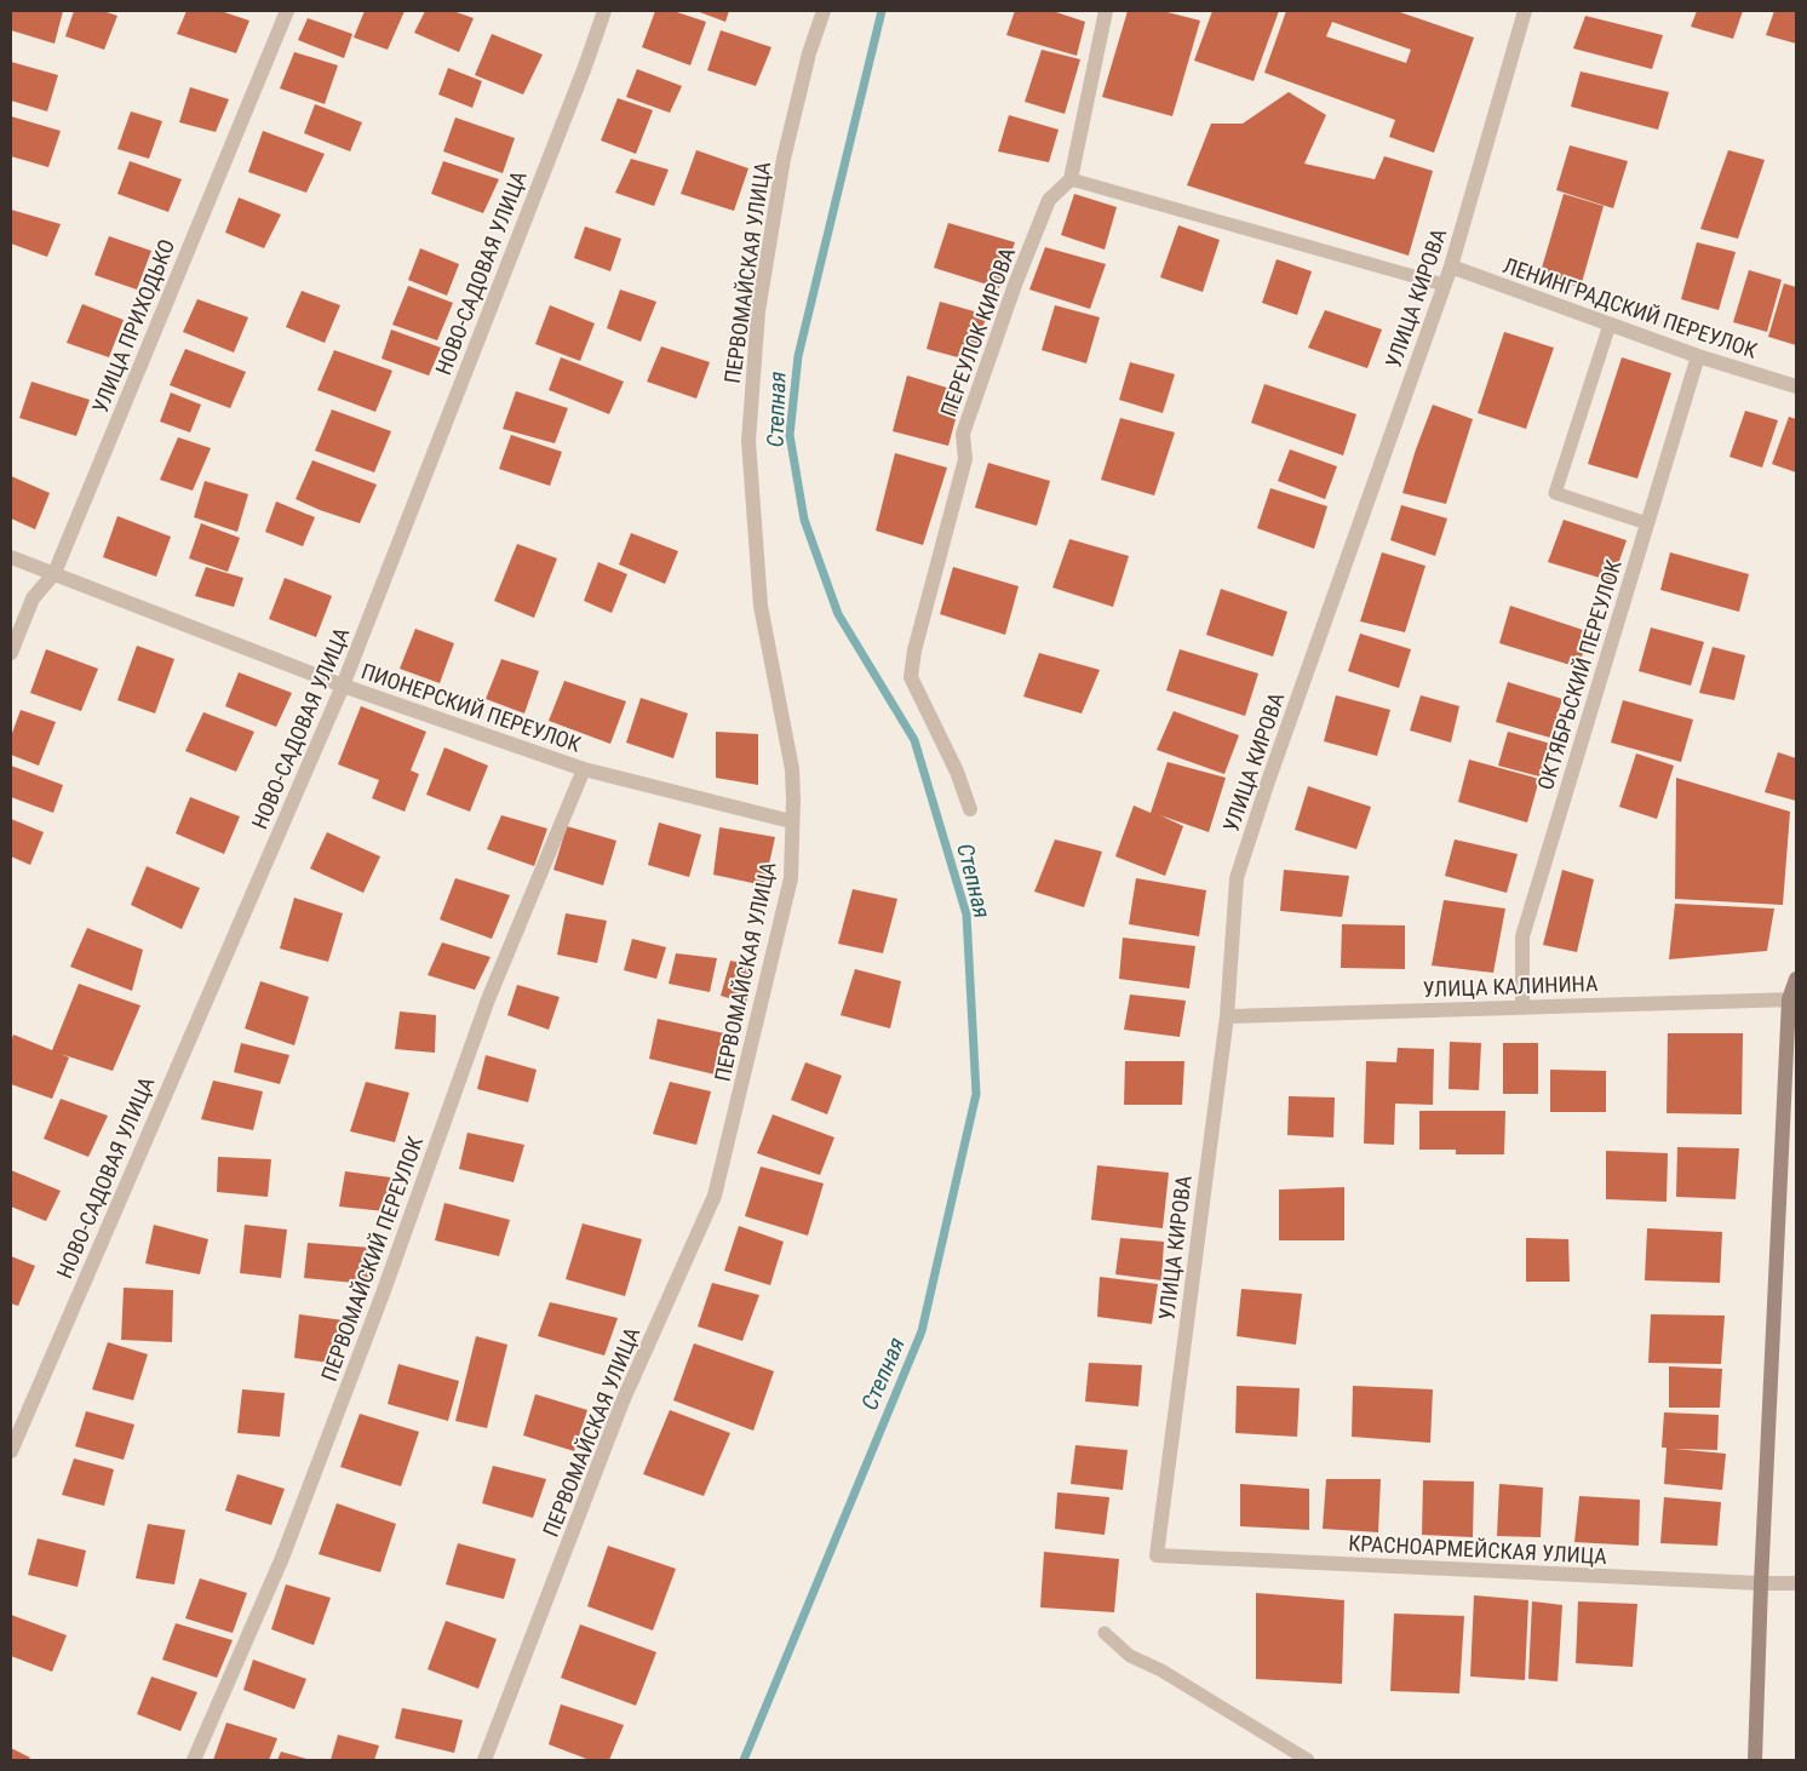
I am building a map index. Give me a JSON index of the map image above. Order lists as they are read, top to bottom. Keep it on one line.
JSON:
{"streets":{"street":["НОВО-САДОВАЯ УЛИЦА","ПЕРВОМАЙСКАЯ УЛИЦА","УЛИЦА КИРОВА","ЛЕНИНГРАДСКИЙ ПЕРЕУЛОК","УЛИЦА ПРИХОДЬКО","ПЕРЕУЛОК КИРОВА","ОКТЯБРЬСКИЙ ПЕРЕУЛОК","ПИОНЕРСКИЙ ПЕРЕУЛОК","УЛИЦА КАЛИНИНА","ПЕРВОМАЙСКИЙ ПЕРЕУЛОК","КРАСНОАРМЕЙСКАЯ УЛИЦА"]},"crossings":[["НОВО-САДОВАЯ УЛИЦА","ПИОНЕРСКИЙ ПЕРЕУЛОК"],["ПЕРВОМАЙСКАЯ УЛИЦА","ПИОНЕРСКИЙ ПЕРЕУЛОК"],["УЛИЦА КИРОВА","ЛЕНИНГРАДСКИЙ ПЕРЕУЛОК"],["УЛИЦА КИРОВА","УЛИЦА КАЛИНИНА"],["УЛИЦА КИРОВА","КРАСНОАРМЕЙСКАЯ УЛИЦА"],["ЛЕНИНГРАДСКИЙ ПЕРЕУЛОК","ОКТЯБРЬСКИЙ ПЕРЕУЛОК"],["УЛИЦА ПРИХОДЬКО","ПИОНЕРСКИЙ ПЕРЕУЛОК"],["ОКТЯБРЬСКИЙ ПЕРЕУЛОК","УЛИЦА КАЛИНИНА"],["ПИОНЕРСКИЙ ПЕРЕУЛОК","ПЕРВОМАЙСКИЙ ПЕРЕУЛОК"]],"water":["Степная"]}
